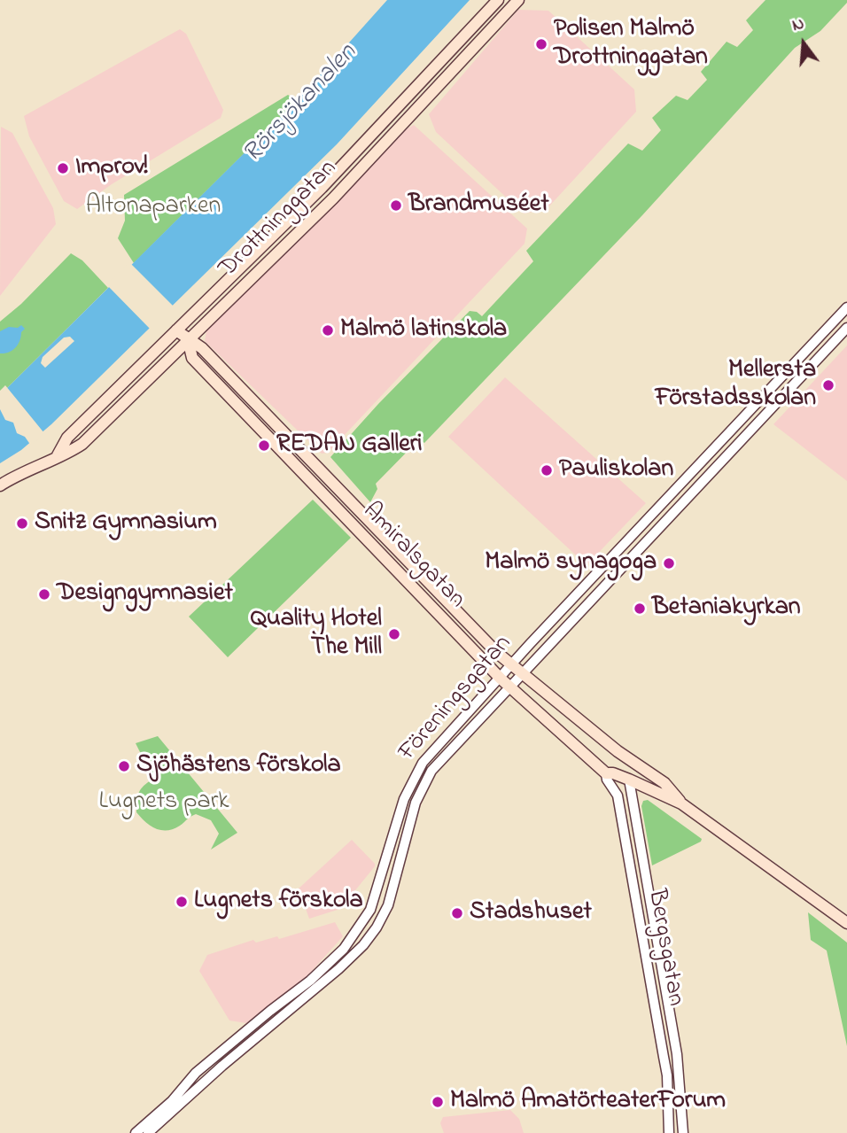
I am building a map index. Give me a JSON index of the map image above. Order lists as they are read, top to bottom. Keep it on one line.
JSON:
{"streets":{"main road":["Drottninggatan","Amiralsgatan"],"street":["Föreningsgatan","Bergsgatan"]},"crossings":[["Drottninggatan","Amiralsgatan"],["Amiralsgatan","Föreningsgatan"],["Amiralsgatan","Bergsgatan"]],"water":["Rörsjökanalen"],"parks":["Altonaparken","Lugnets park"],"places":["Polisen Malmö Drottninggatan","Improv!","Brandmuséet","Malmö latinskola","Mellersta Förstadsskolan","REDAN Galleri","Pauliskolan","Snitz Gymnasium","Malmö synagoga","Designgymnasiet","Betaniakyrkan","Quality Hotel The Mill","Sjöhästens förskola","Lugnets förskola","Stadshuset","Malmö AmatörteaterForum"],"north":"top"}
